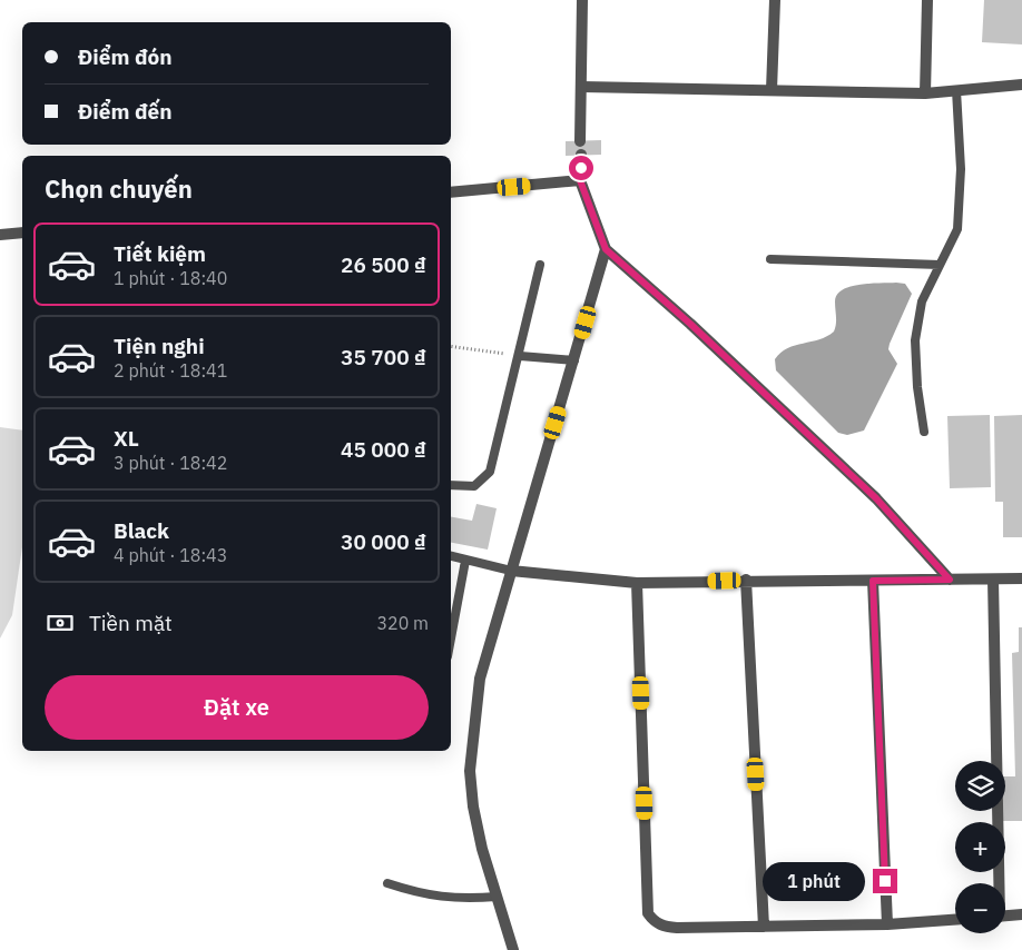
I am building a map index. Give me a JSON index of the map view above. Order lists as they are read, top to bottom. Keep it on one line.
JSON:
{"page":{"banner":["Điểm đón","Điểm đến"],"heading":"Chọn chuyến","list":[{"name":"Tiết kiệm","note":"1 phút · 18:40","value":"26 500 ₫"},{"name":"Tiện nghi","note":"2 phút · 18:41","value":"35 700 ₫"},{"name":"XL","note":"3 phút · 18:42","value":"45 000 ₫"},{"name":"Black","note":"4 phút · 18:43","value":"30 000 ₫"}],"pay":["Tiền mặt","320 m"],"buttons":"Đặt xe","map_buttons":["+","−"],"bubble":"1 phút"}}
